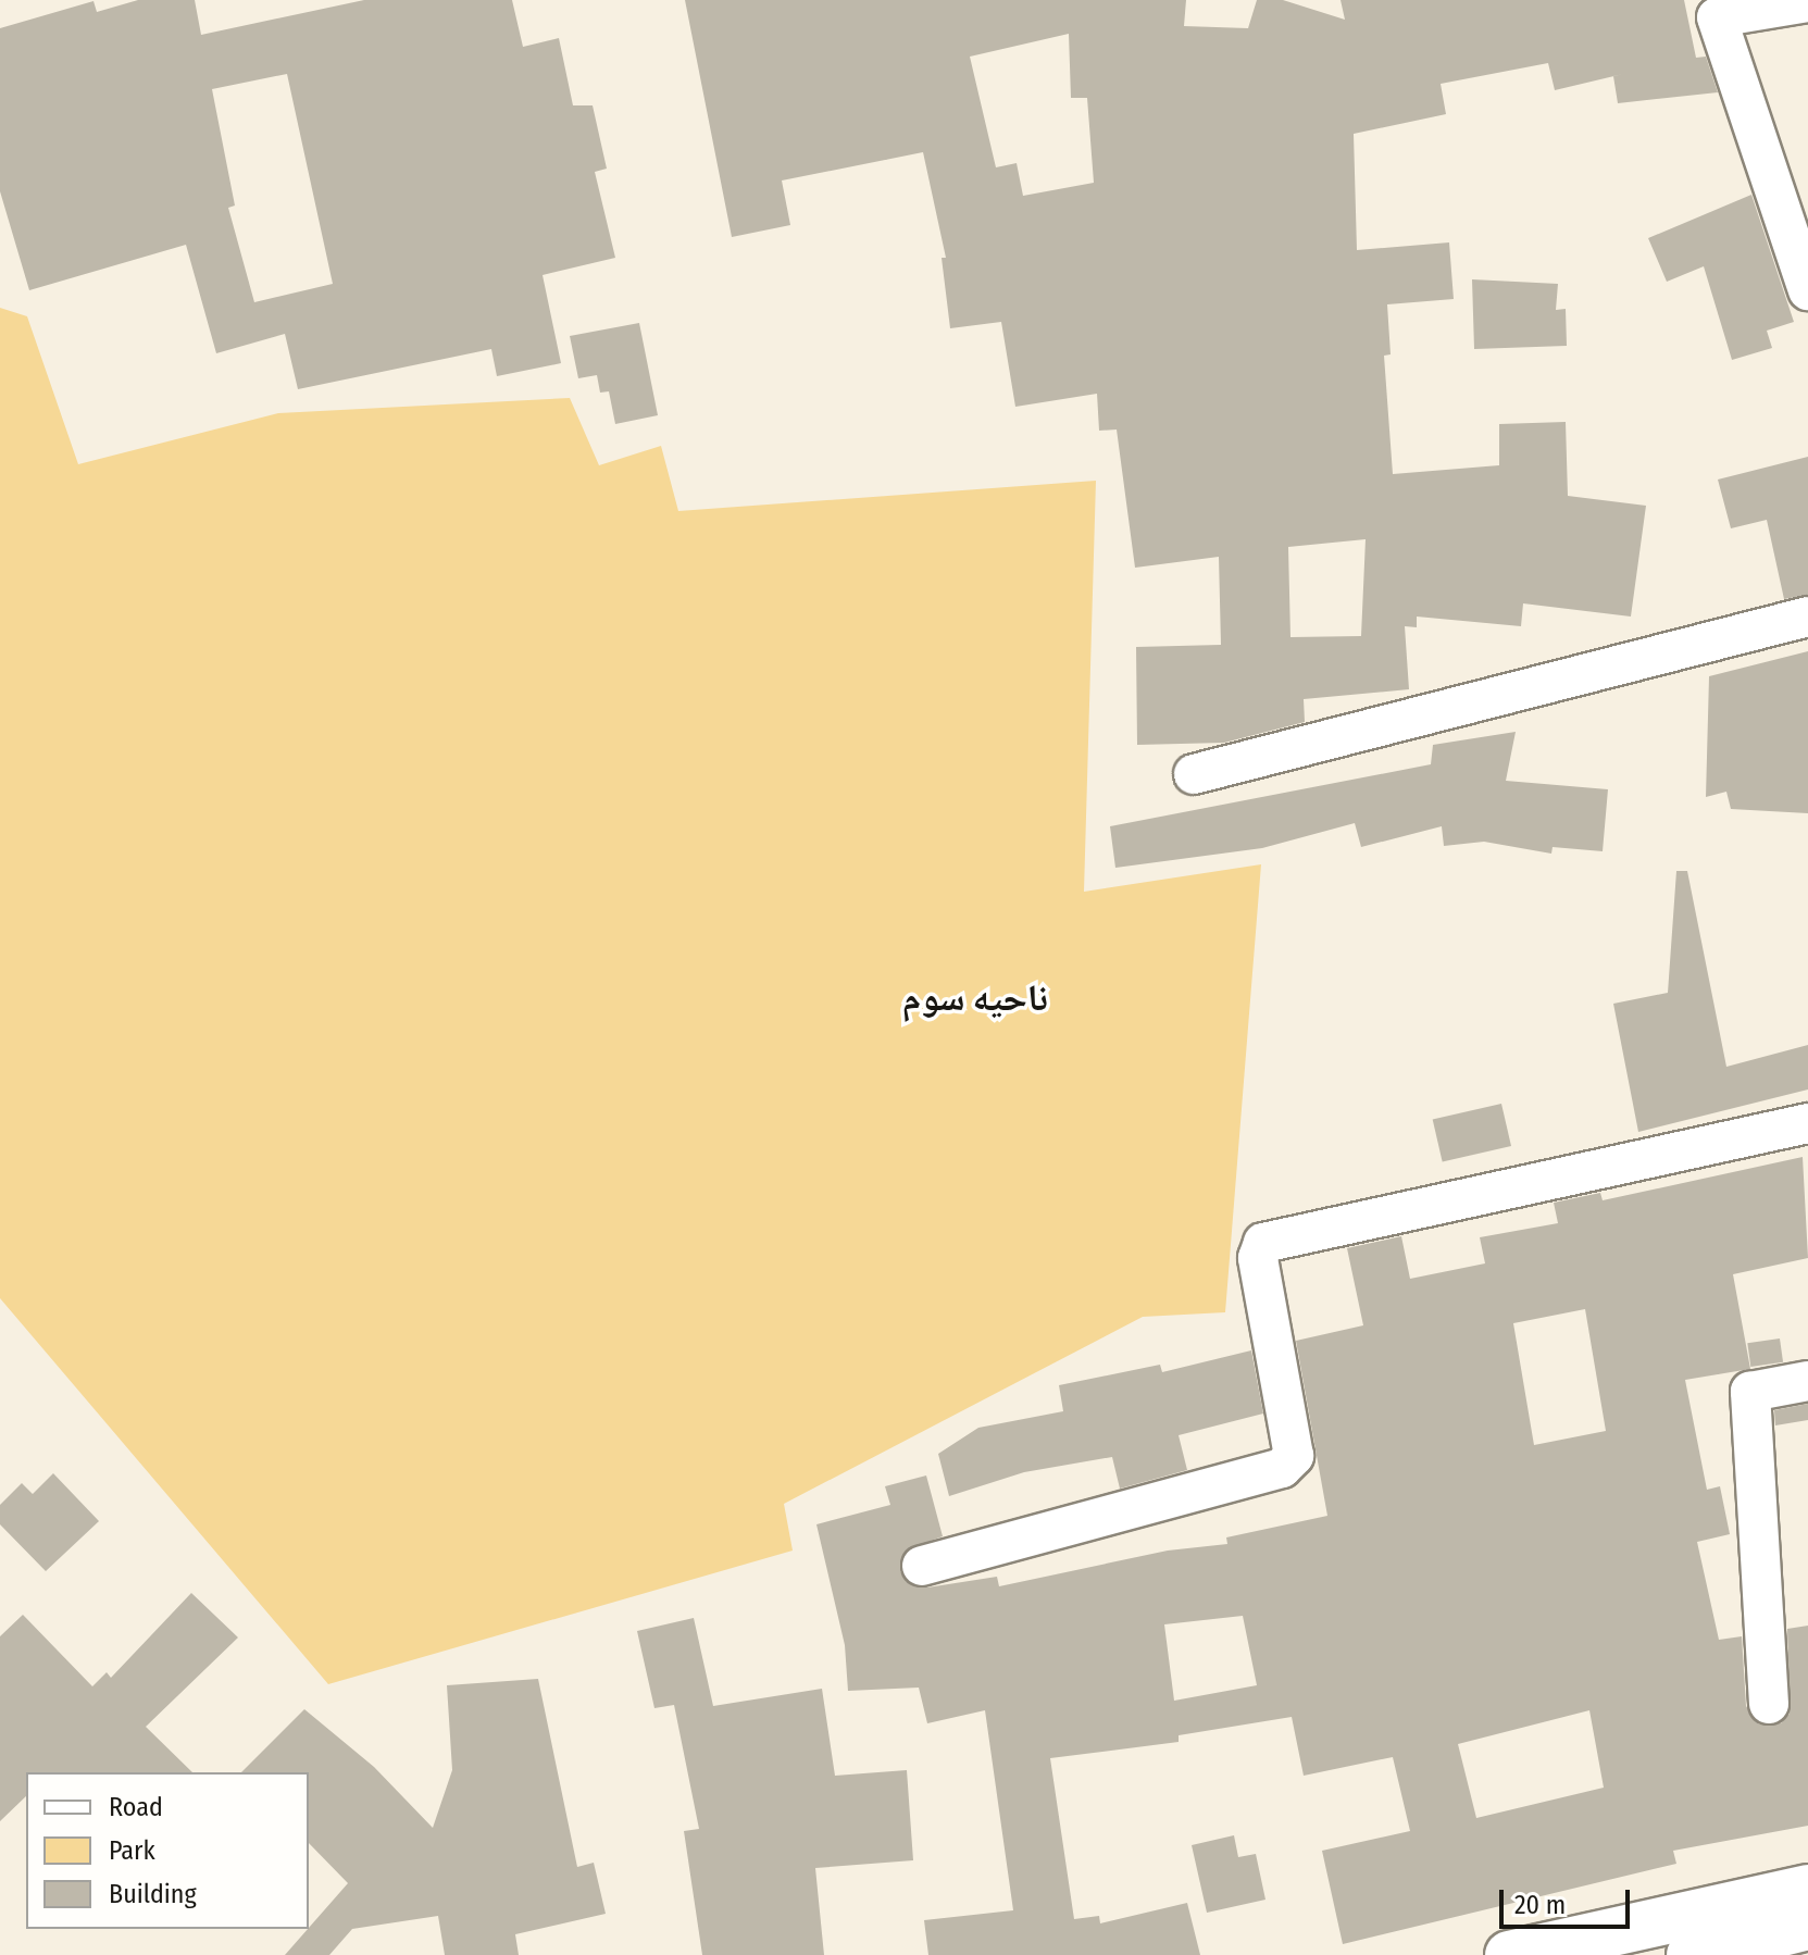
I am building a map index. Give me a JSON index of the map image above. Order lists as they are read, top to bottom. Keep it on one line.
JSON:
{"districts":["ناحیه سوم"],"legend":["Road","Park","Building"],"scale_bar":"20 m"}
